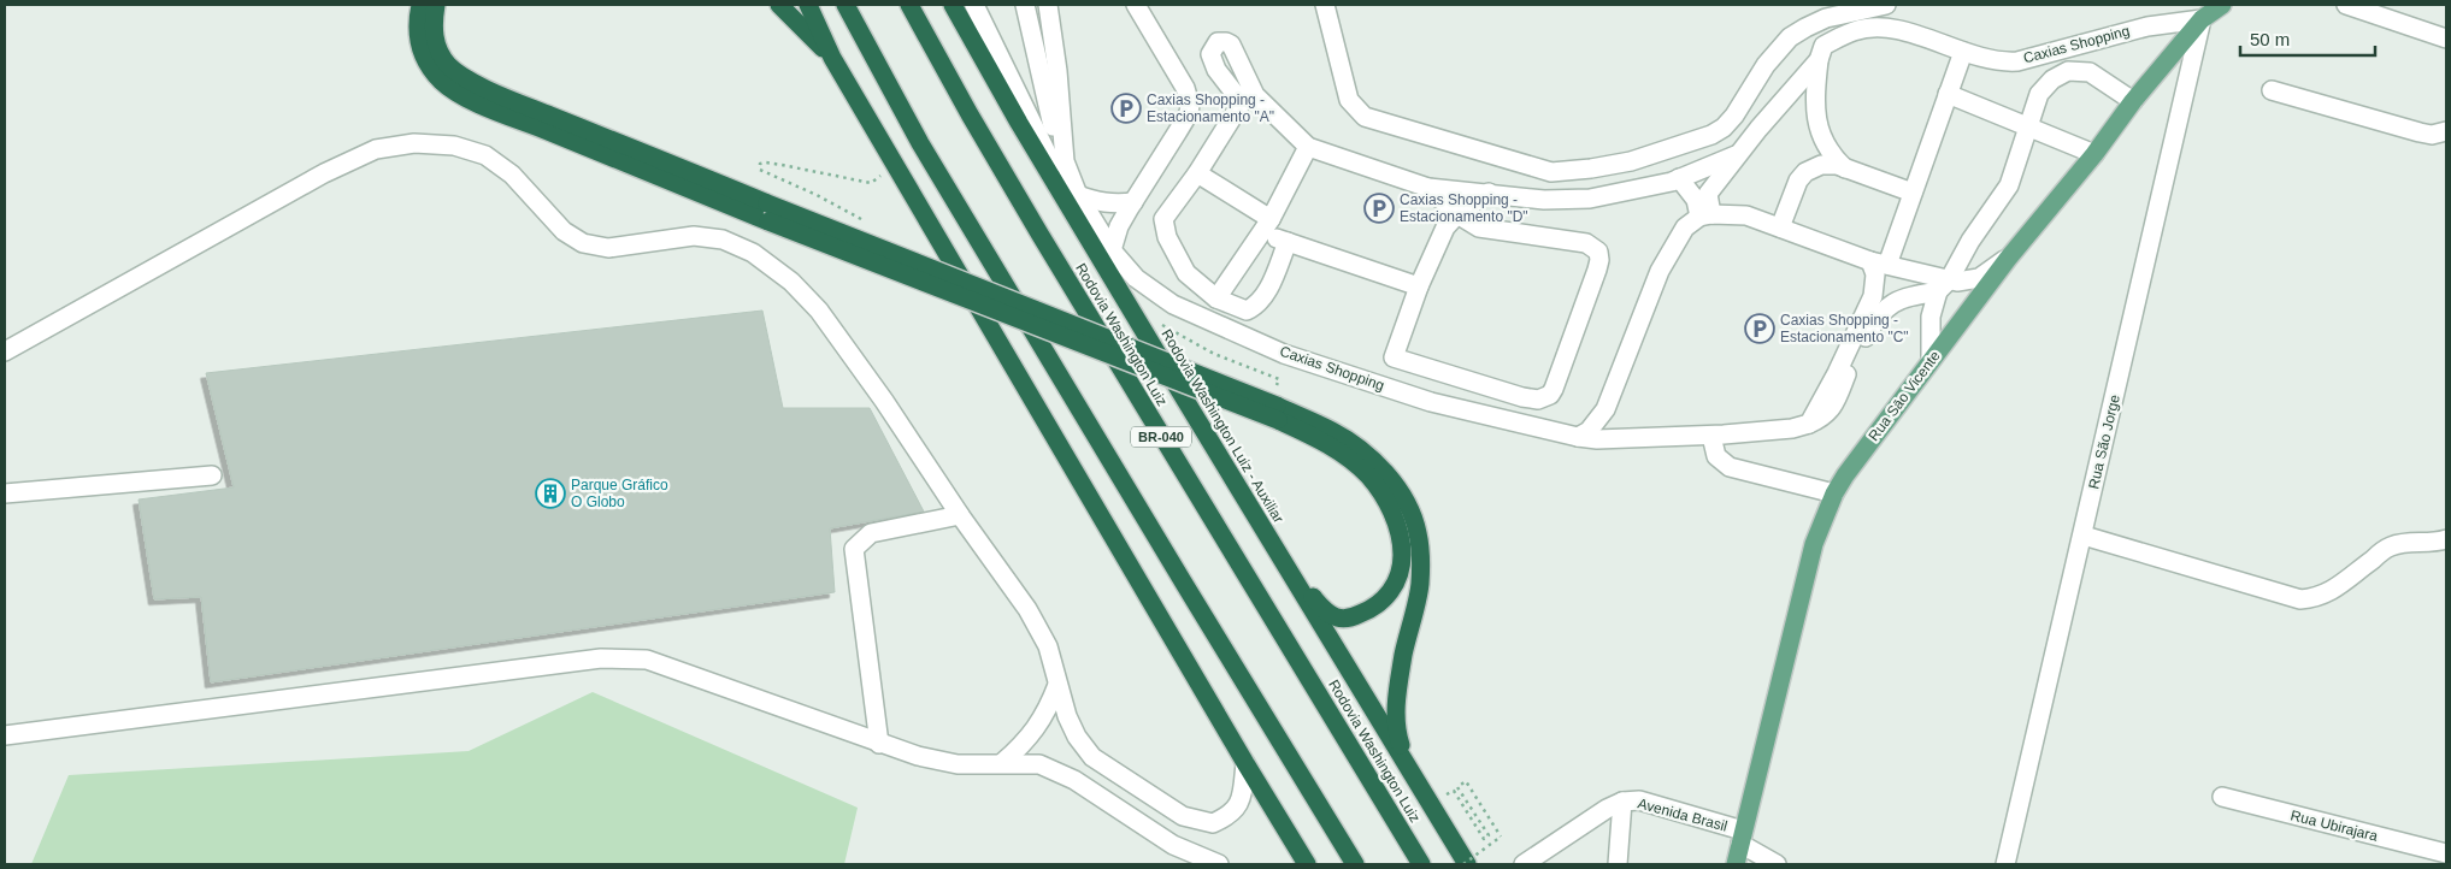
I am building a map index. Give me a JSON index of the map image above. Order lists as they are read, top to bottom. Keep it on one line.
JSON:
{"streets":{"highway":["Rodovia Washington Luiz","Rodovia Washington Luiz - Auxiliar","BR-040"],"main road":["Rua Sāo Vicente"],"street":["Caxias Shopping","Rua São Jorge","Avenida Brasil","Rua Ubirajara"]},"crossings":[["Caxias Shopping","Rua Sāo Vicente"],["Caxias Shopping","Rua São Jorge"],["Rua Sāo Vicente","Rua São Jorge"],["Rua Sāo Vicente","Avenida Brasil"]],"places":{"parking":["Caxias Shopping - Estacionamento \"A\"","Caxias Shopping - Estacionamento \"D\"","Caxias Shopping - Estacionamento \"C\""],"building":["Parque Gráfico O Globo"]},"scale_bar":"50 m"}
